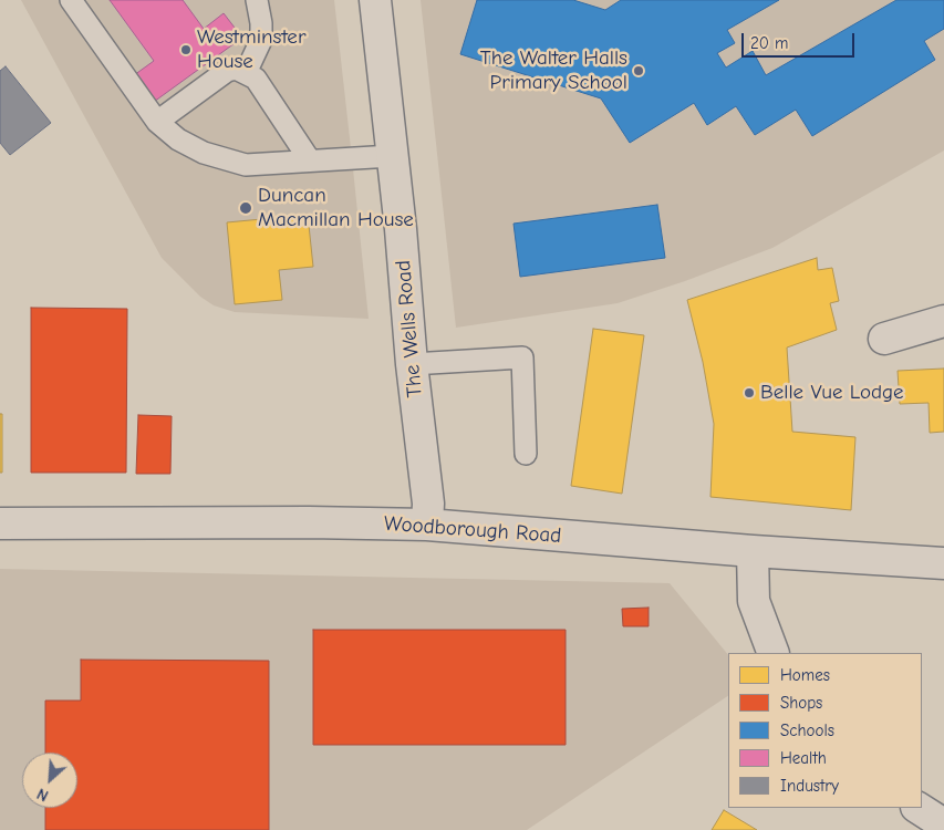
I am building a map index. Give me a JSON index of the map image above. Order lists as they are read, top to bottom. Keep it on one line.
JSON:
{"streets":{"main road":["The Wells Road","Woodborough Road"]},"crossings":[["The Wells Road","Woodborough Road"]],"places":["Westminster House","The Walter Halls Primary School","Duncan Macmillan House","Belle Vue Lodge"],"legend":["Homes","Shops","Schools","Health","Industry"],"scale_bar":"20 m","north":"bottom left"}
